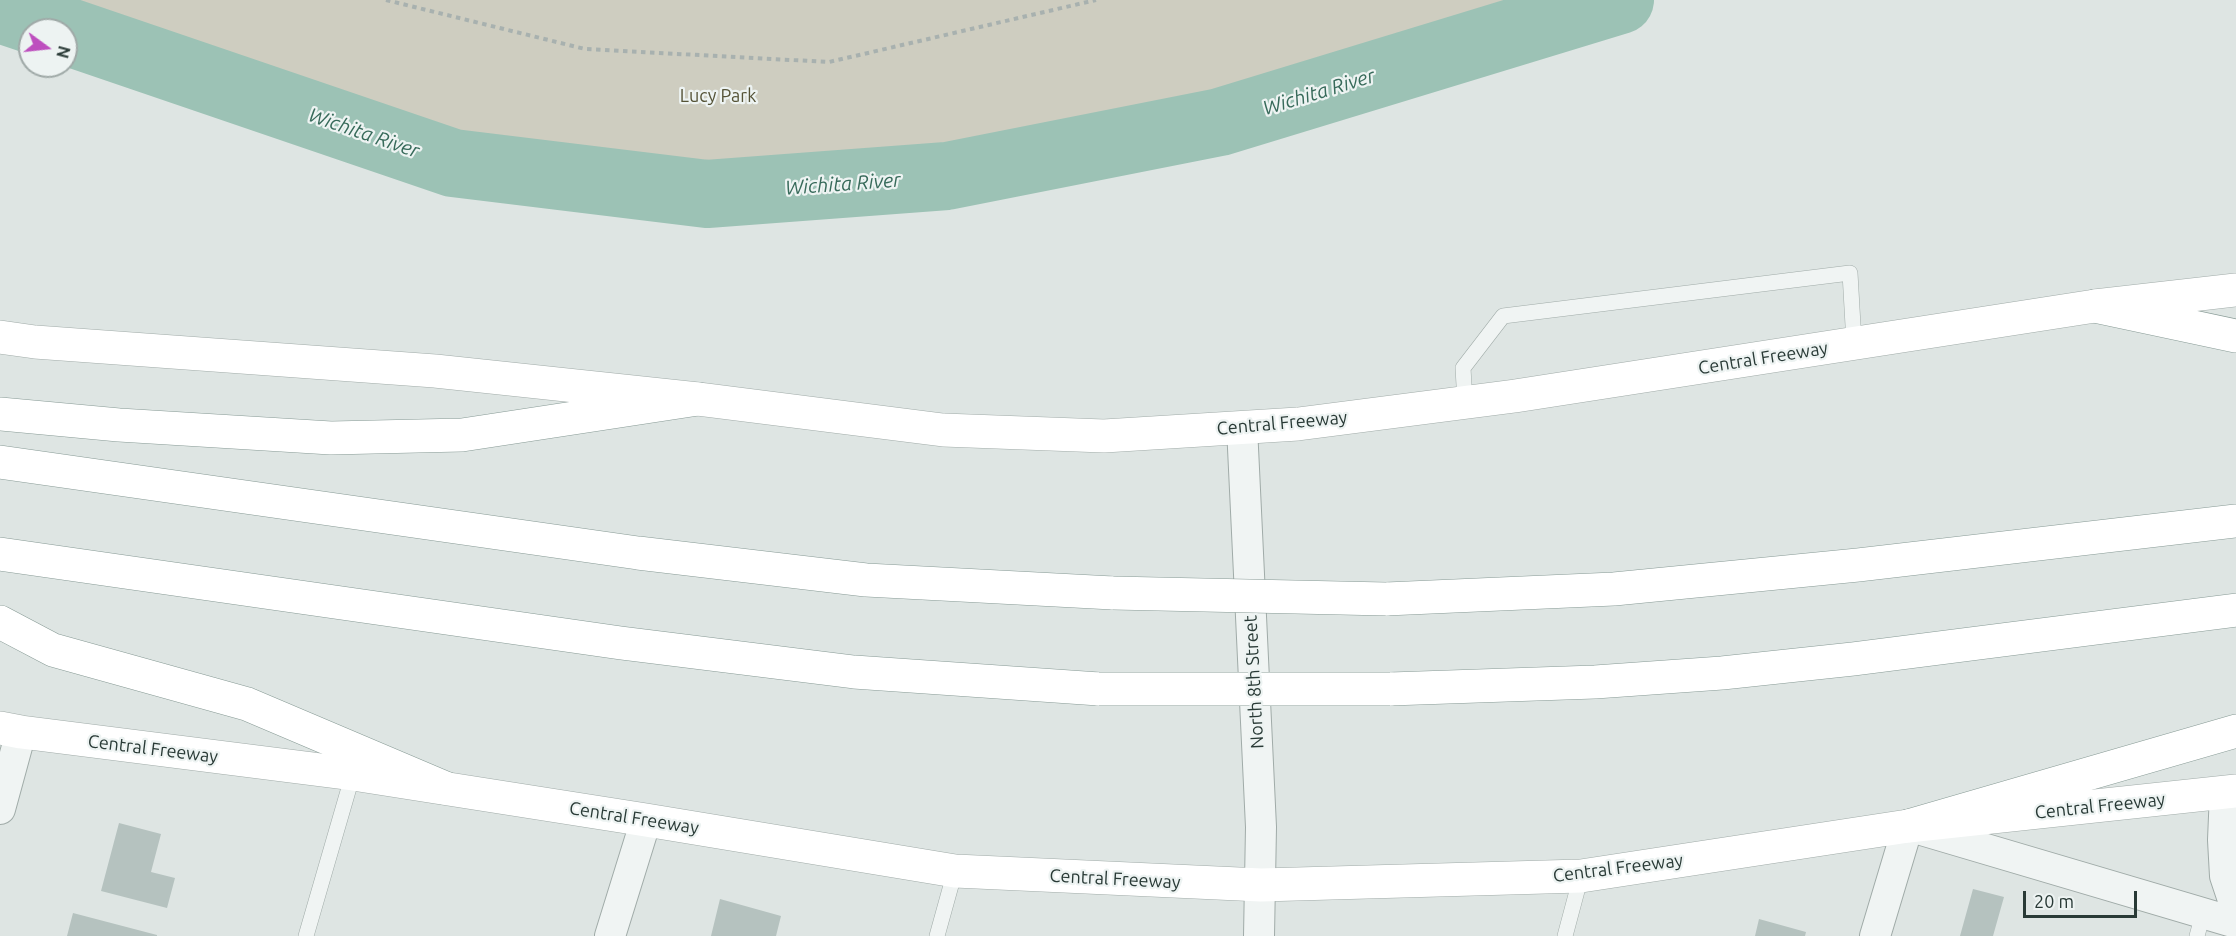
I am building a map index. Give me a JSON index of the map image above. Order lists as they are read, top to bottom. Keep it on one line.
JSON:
{"streets":{"main road":["Central Freeway"],"street":["North 8th Street"]},"crossings":[["Central Freeway","North 8th Street"]],"water":["Wichita River"],"parks":["Lucy Park"],"scale_bar":"20 m","north":"right"}
